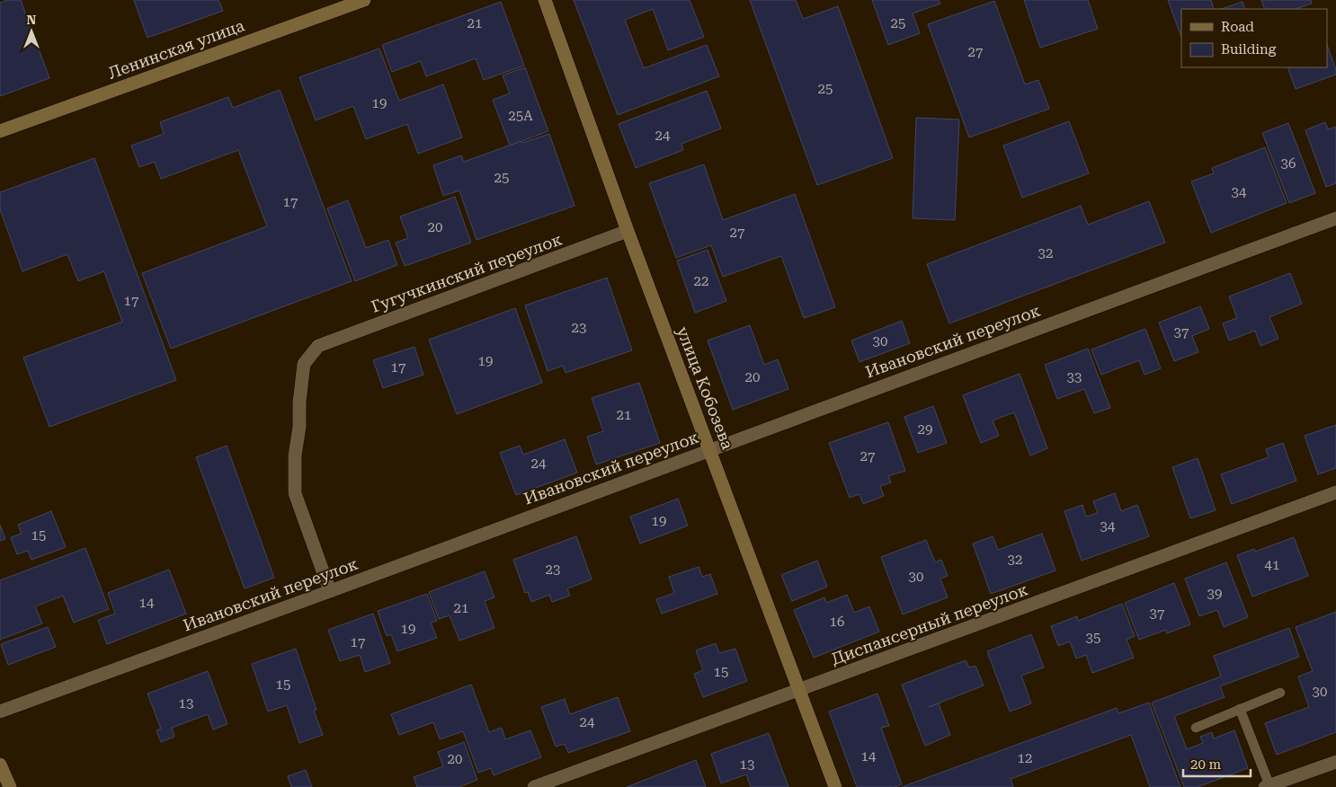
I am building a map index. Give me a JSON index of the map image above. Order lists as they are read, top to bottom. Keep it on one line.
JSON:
{"streets":{"main road":["Ленинская улица","улица Кобозева"],"street":["Гугучкинский переулок","Ивановский переулок","Диспансерный переулок"]},"crossings":[["Гугучкинский переулок","Ивановский переулок"],["Гугучкинский переулок","улица Кобозева"],["Ивановский переулок","улица Кобозева"],["улица Кобозева","Диспансерный переулок"]],"house_numbers":["21","25","27","25","19","25А","24","36","25","34","17","20","27","32","22","17","23","37","30","19","17","20","33","21","29","27","24","19","34","15","32","41","23","30","39","14","21","37","16","19","35","17","15","15","30","13","24","14","12","20","13"],"legend":["Road","Building"],"scale_bar":"20 m","north":"top"}
